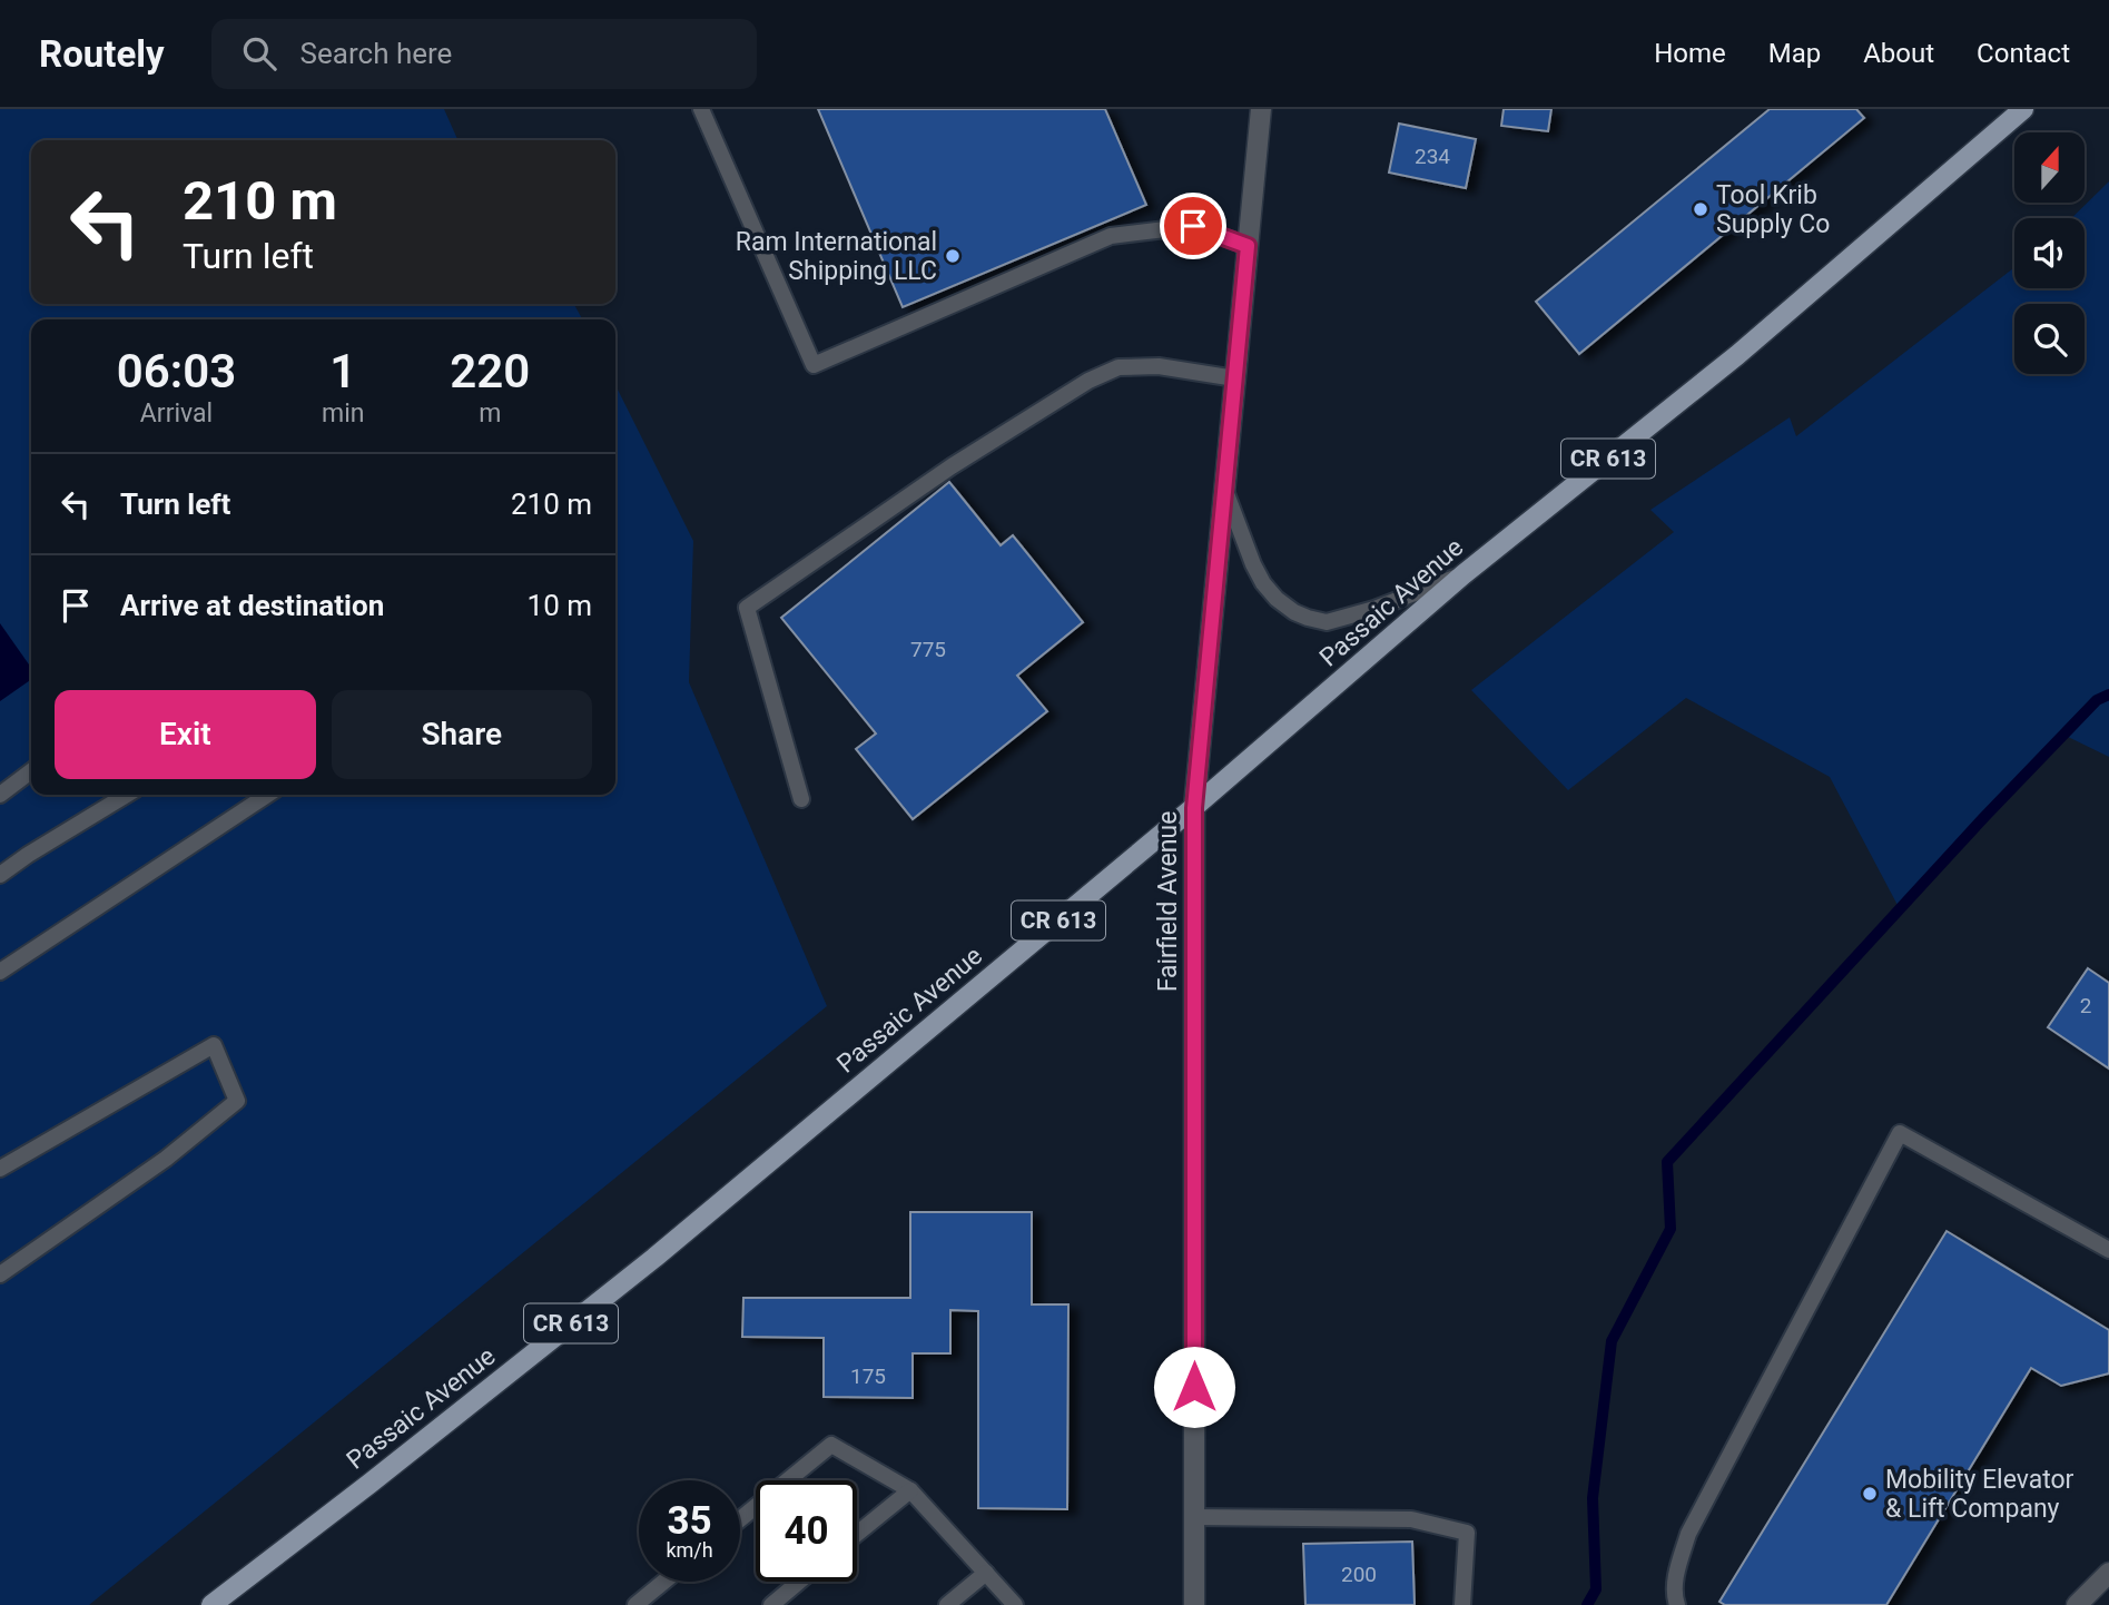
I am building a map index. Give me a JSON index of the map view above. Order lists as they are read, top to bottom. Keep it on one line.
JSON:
{"streets":{"main road":["CR 613","Passaic Avenue"],"street":["Fairfield Avenue"]},"crossings":[["Passaic Avenue","Fairfield Avenue"]],"places":["Tool Krib Supply Co","Ram International Shipping LLC","Mobility Elevator & Lift Company"],"house_numbers":["234","775","2","175","200"],"north":"top","page":{"header":"Routely","search":"Search here","nav":["Home","Map","About","Contact"],"turn":["210 m","Turn left"],"eta":["06:03","Arrival","1","min","220","m"],"list":[{"name":"Turn left","value":"210 m"},{"name":"Arrive at destination","value":"10 m"}],"buttons":["Exit","Share"],"speed":"35 km/h","limit":"40"}}
